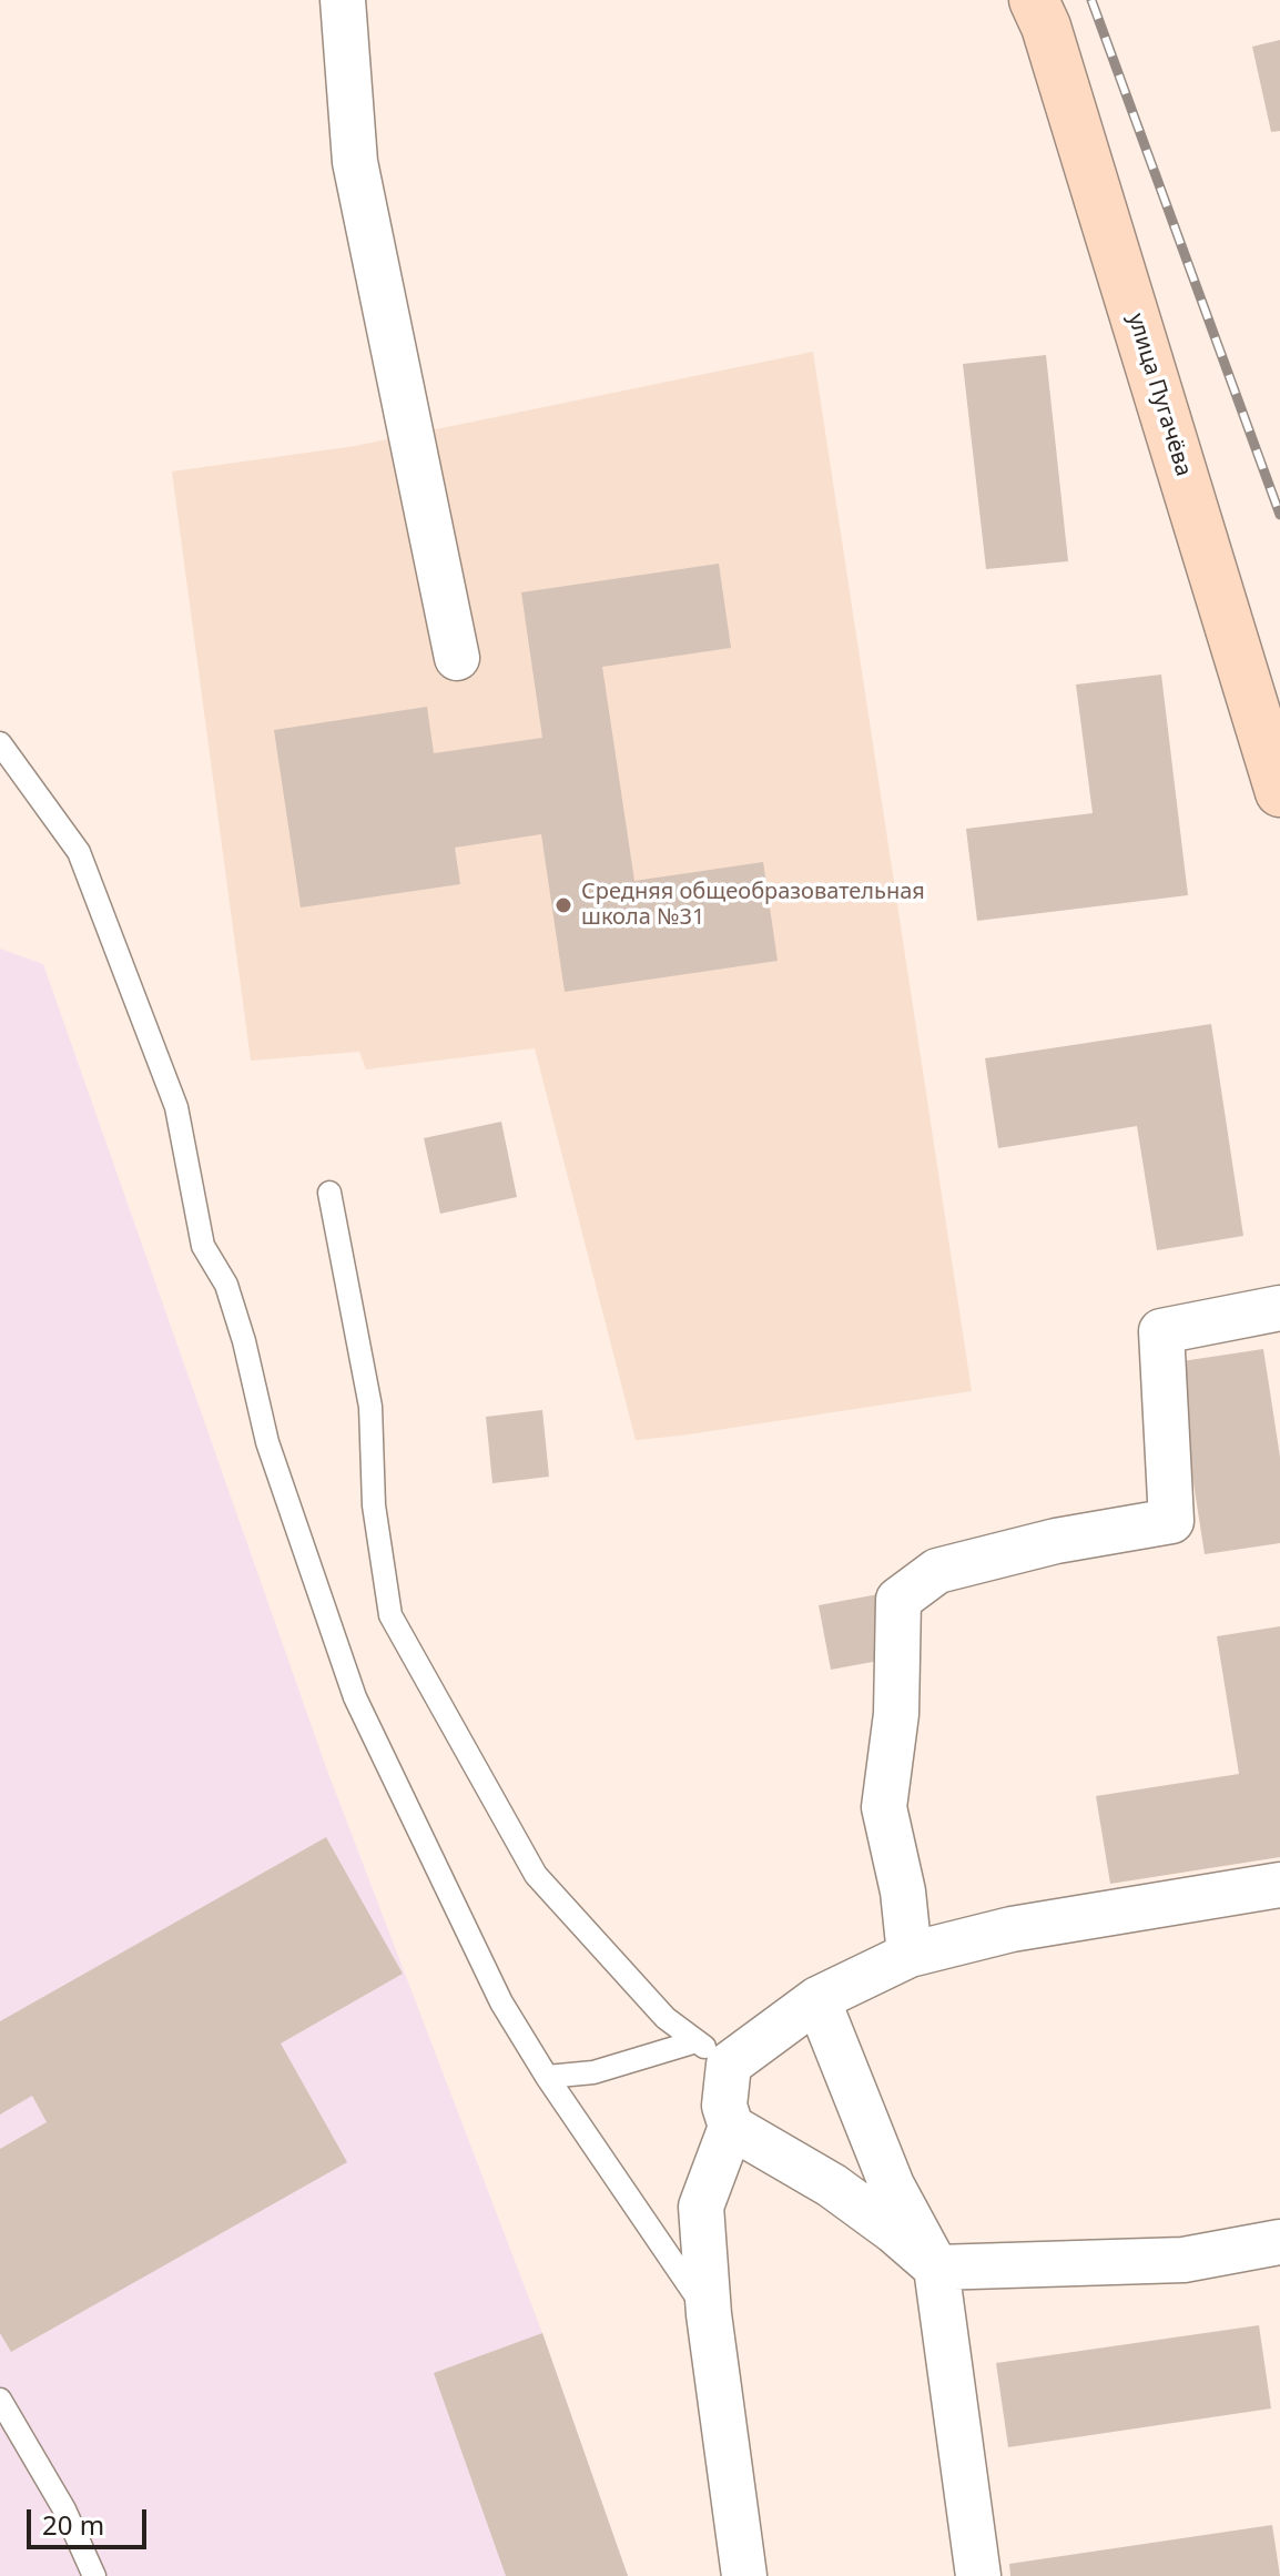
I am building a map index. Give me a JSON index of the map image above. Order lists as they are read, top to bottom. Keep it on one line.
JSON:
{"streets":{"street":["улица Пугачёва"]},"places":["Средняя общеобразовательная школа №31"],"scale_bar":"20 m"}
